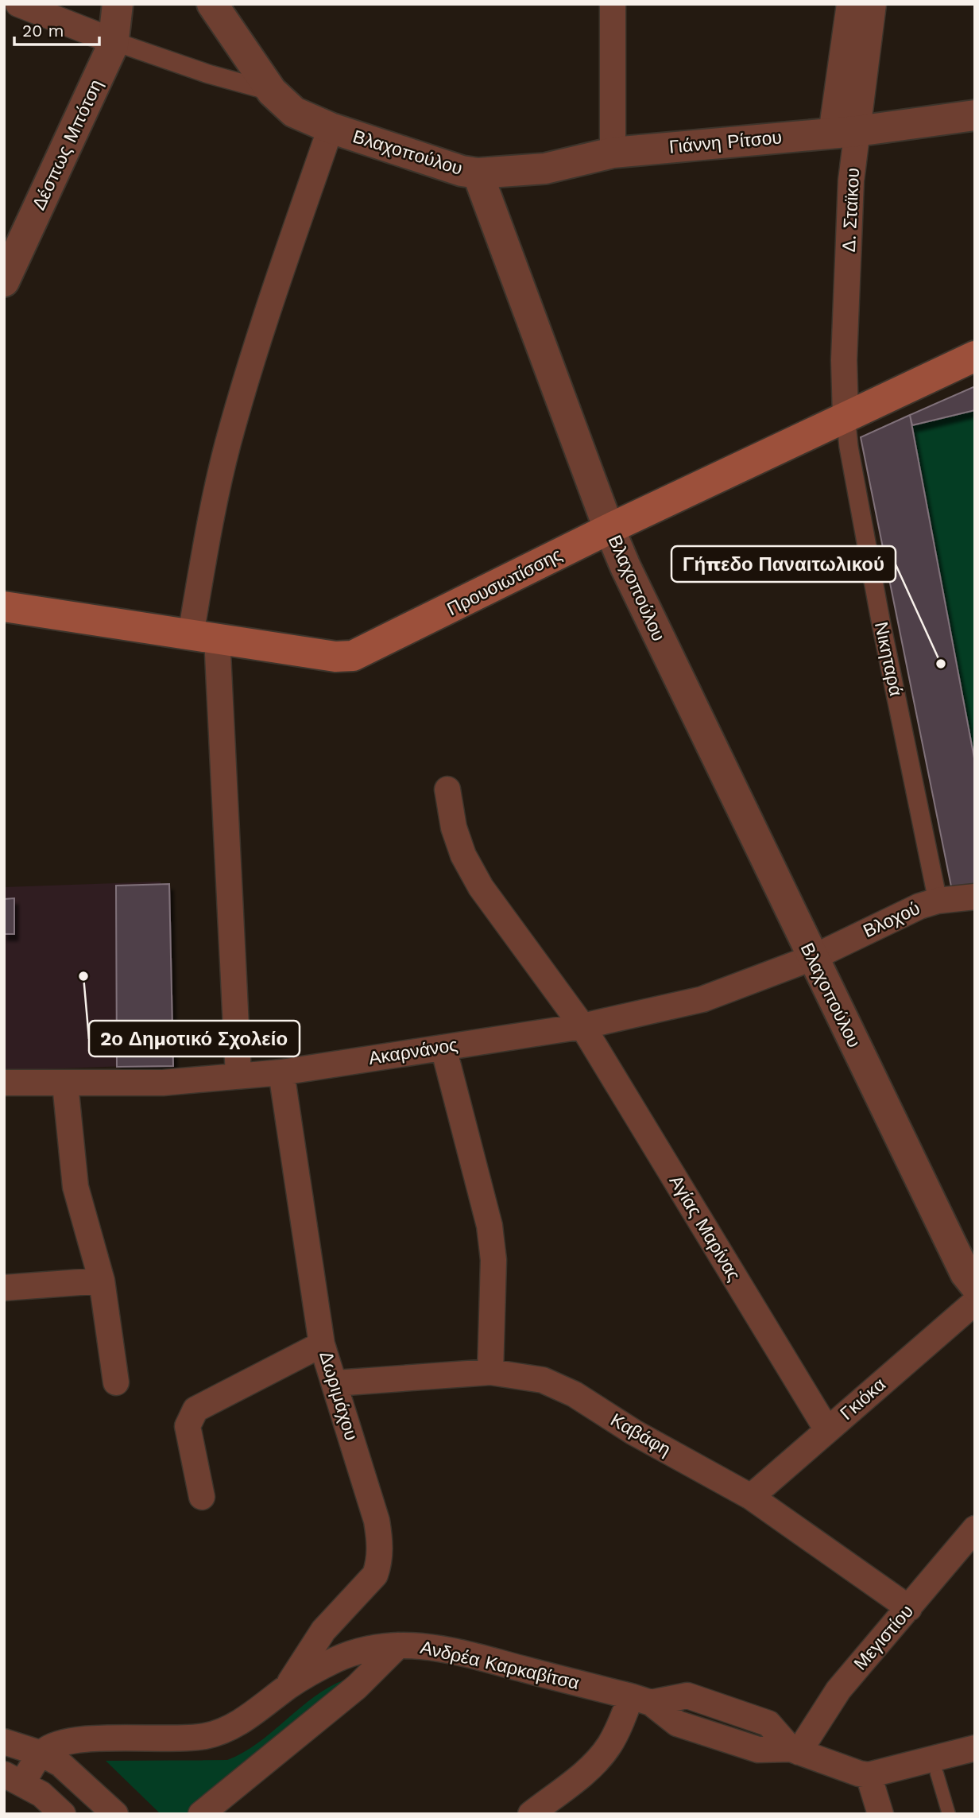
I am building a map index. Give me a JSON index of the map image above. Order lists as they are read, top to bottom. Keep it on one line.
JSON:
{"streets":{"main road":["Προυσιωτίσσης"],"street":["Γιάννη Ρίτσου","Δέσπως Μπότση","Βλαχοπούλου","Δ. Σταϊκου","Νικηταρά","Βλοχού","Ακαρνάνος","Αγίας Μαρίνας","Δωριμάχου","Γκιόκα","Καβάφη","Μεγιστίου","Ανδρέα Καρκαβίτσα"]},"crossings":[["Γιάννη Ρίτσου","Βλαχοπούλου"],["Γιάννη Ρίτσου","Δ. Σταϊκου"],["Βλαχοπούλου","Προυσιωτίσσης"],["Βλαχοπούλου","Βλοχού"],["Βλαχοπούλου","Ακαρνάνος"],["Δ. Σταϊκου","Προυσιωτίσσης"],["Δ. Σταϊκου","Νικηταρά"],["Προυσιωτίσσης","Νικηταρά"],["Νικηταρά","Βλοχού"],["Βλοχού","Ακαρνάνος"],["Ακαρνάνος","Αγίας Μαρίνας"],["Ακαρνάνος","Δωριμάχου"],["Αγίας Μαρίνας","Γκιόκα"],["Δωριμάχου","Καβάφη"],["Δωριμάχου","Ανδρέα Καρκαβίτσα"],["Γκιόκα","Καβάφη"],["Καβάφη","Μεγιστίου"],["Μεγιστίου","Ανδρέα Καρκαβίτσα"]],"places":["Γήπεδο Παναιτωλικού","2ο Δημοτικό Σχολείο"],"scale_bar":"20 m"}
